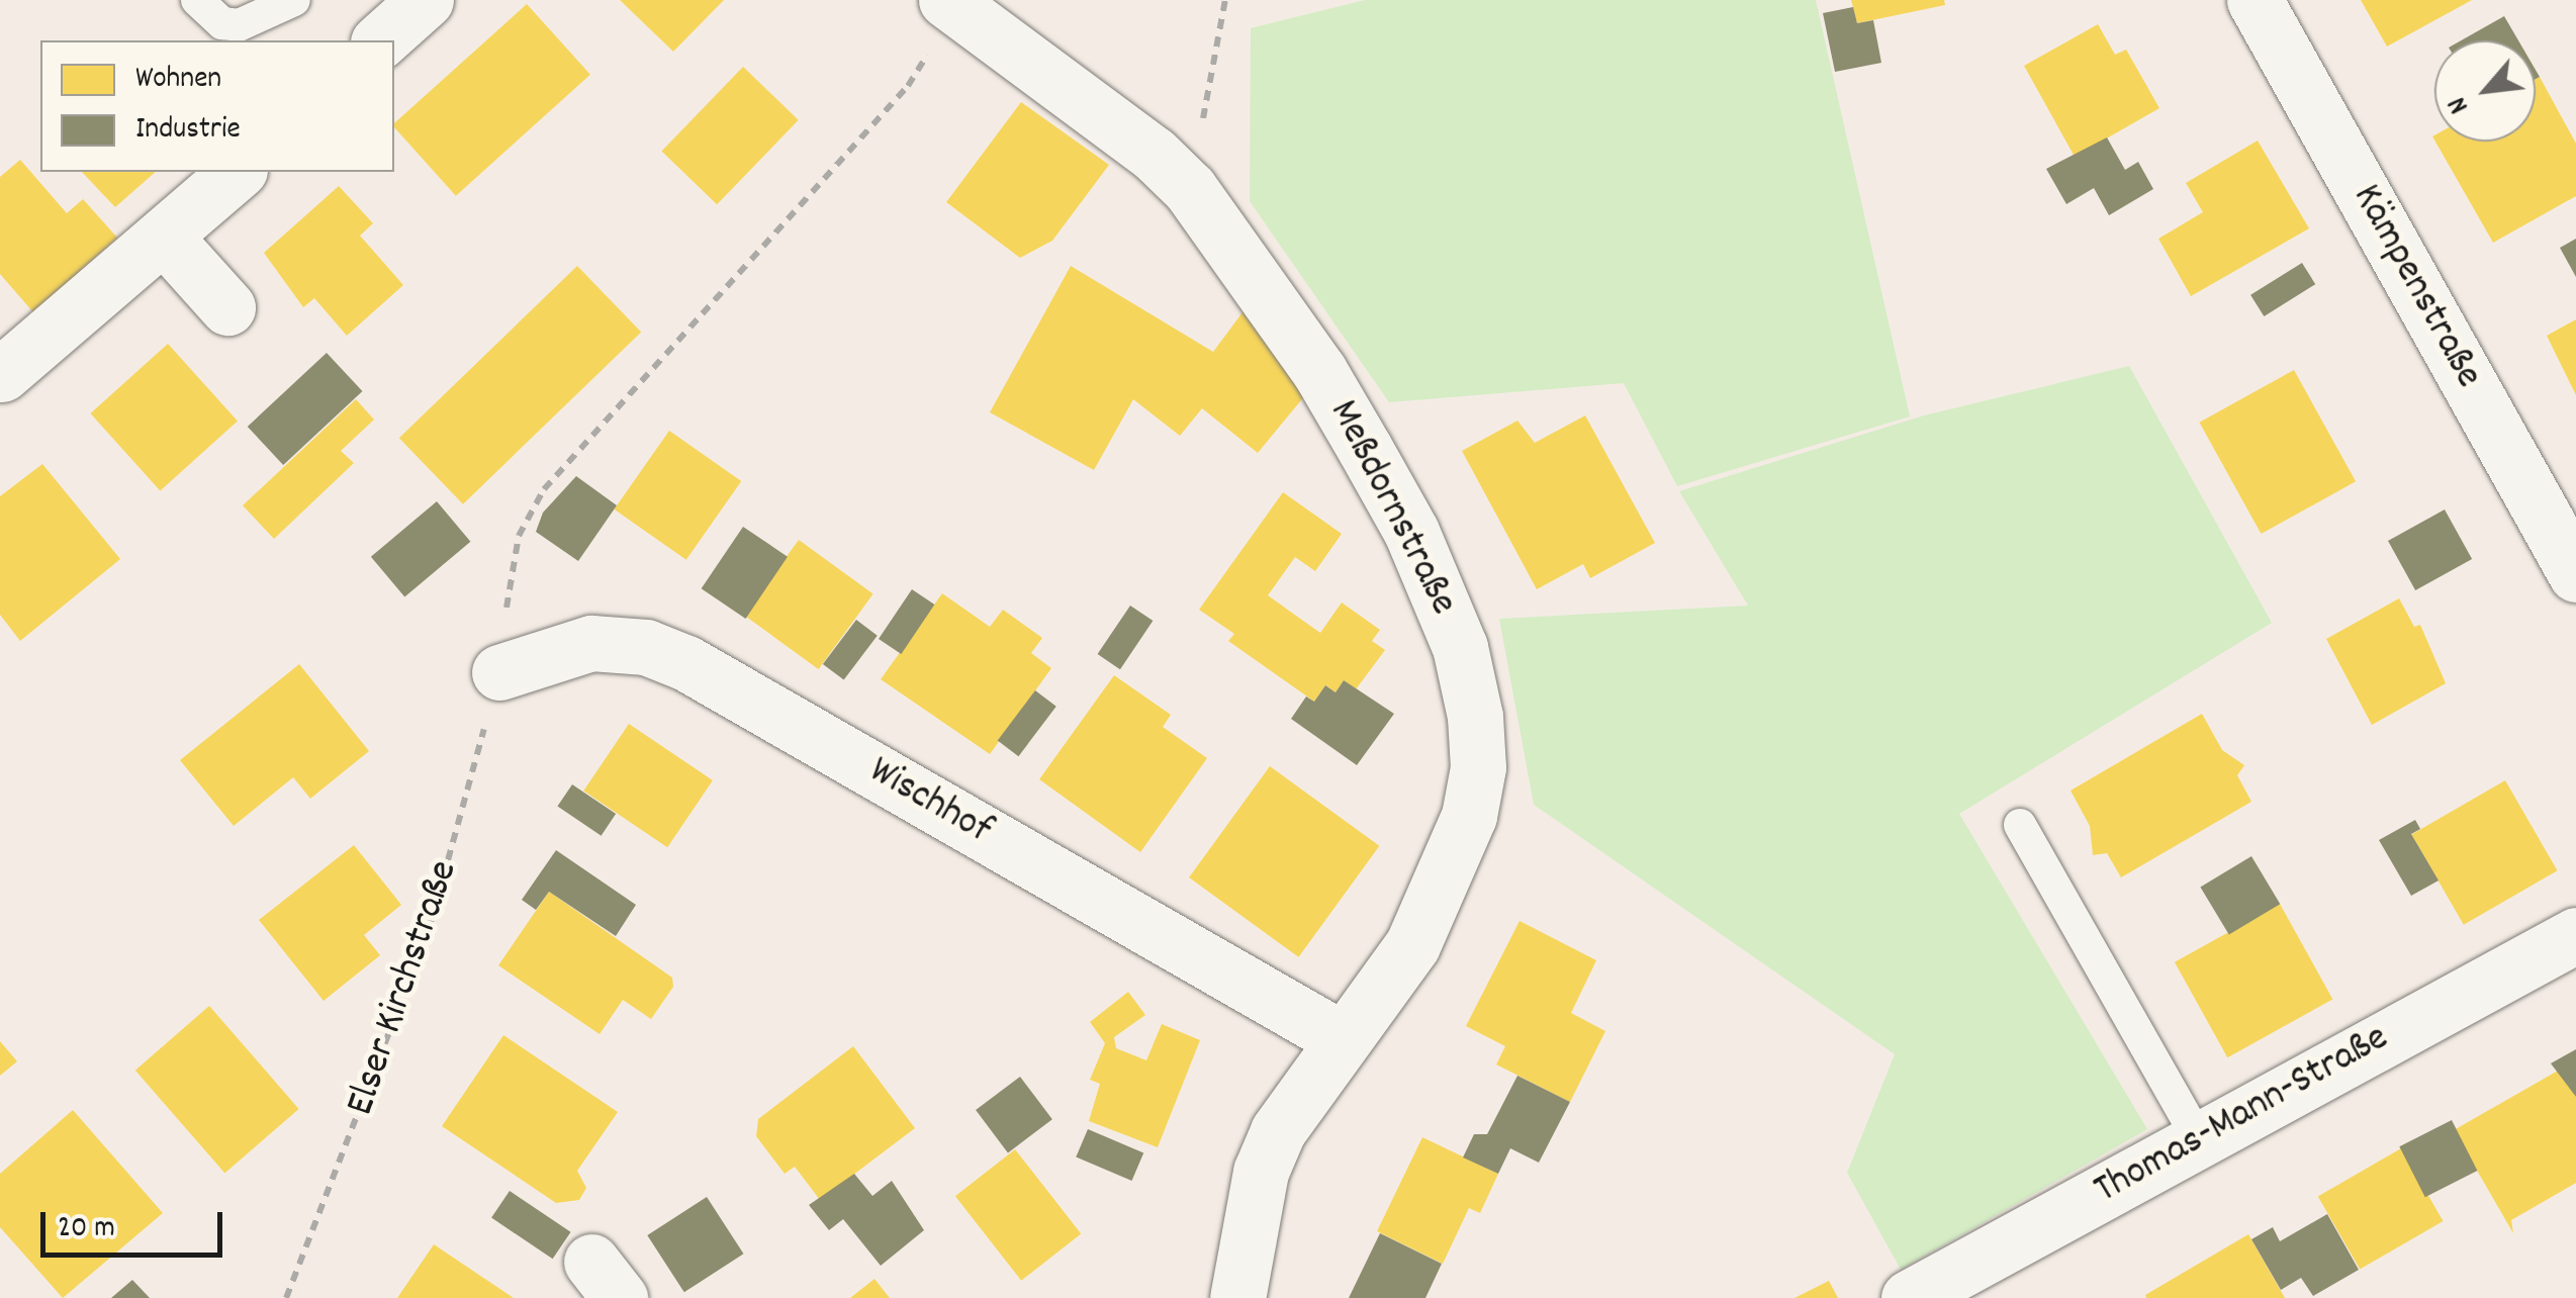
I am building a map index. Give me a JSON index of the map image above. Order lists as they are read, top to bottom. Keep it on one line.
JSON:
{"streets":{"street":["Kämpenstraße","Meßdornstraße","Wischhof","Thomas-Mann-Straße"],"path":["Elser Kirchstraße"]},"crossings":[["Meßdornstraße","Wischhof"],["Meßdornstraße","Elser Kirchstraße"],["Wischhof","Elser Kirchstraße"]],"legend":["Wohnen","Industrie"],"scale_bar":"20 m","north":"bottom left"}
